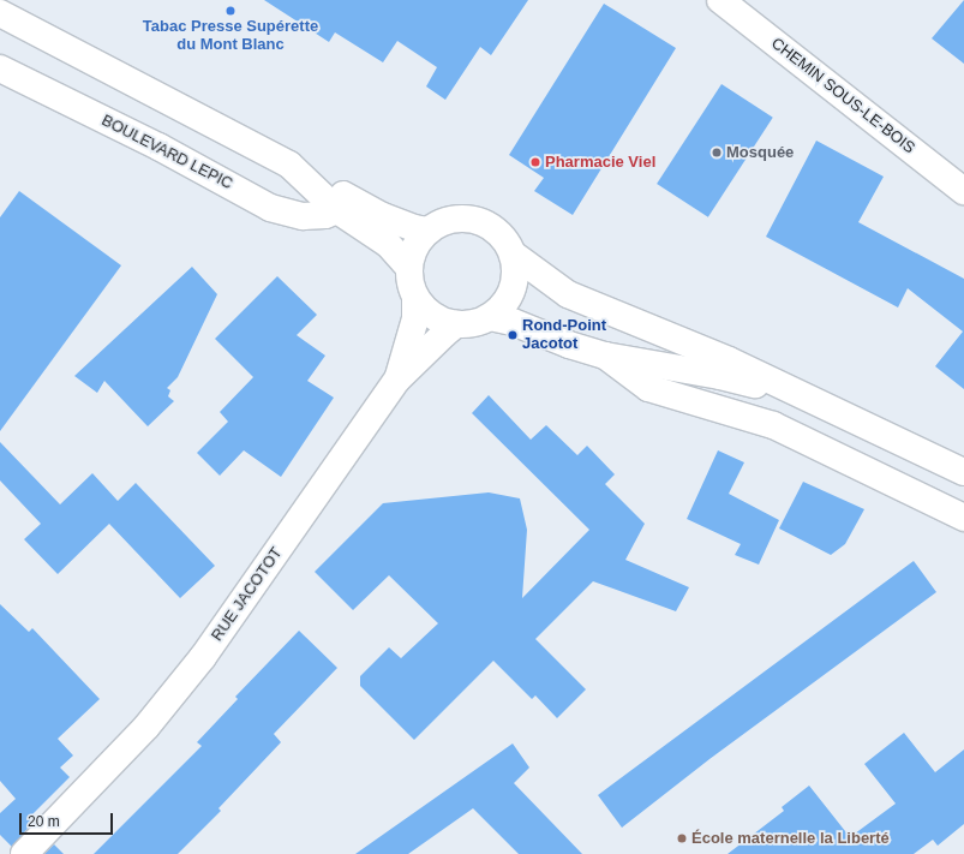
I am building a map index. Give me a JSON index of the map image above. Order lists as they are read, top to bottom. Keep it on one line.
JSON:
{"streets":{"main road":["CHEMIN SOUS-LE-BOIS","BOULEVARD LEPIC","RUE JACOTOT"]},"places":["Tabac Presse Supérette du Mont Blanc","Mosquée","Pharmacie Viel","Rond-Point Jacotot","École maternelle la Liberté"],"scale_bar":"20 m"}
